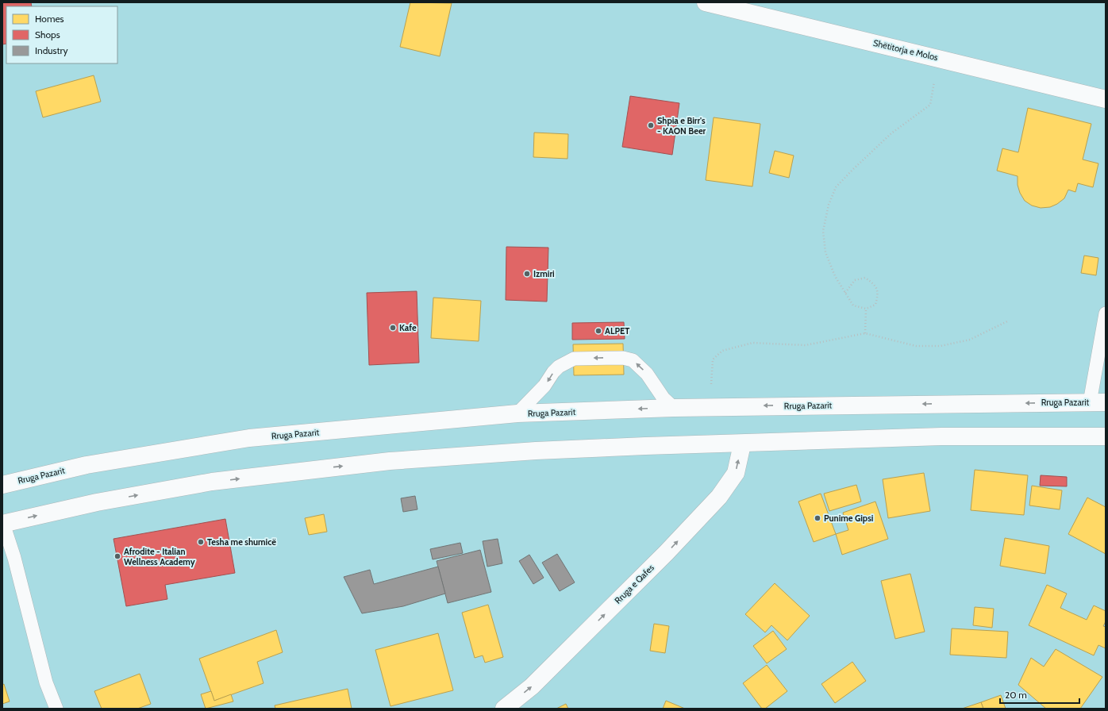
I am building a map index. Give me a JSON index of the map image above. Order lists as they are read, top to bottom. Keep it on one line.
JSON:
{"streets":{"main road":["Shëtitorja e Molos","Rruga Pazarit","Rruga e Qafes"]},"one_way":["Rruga e Qafes"],"places":["Shpia e Birr's - KAON Beer","Izmiri","Kafe","ALPET","Punime Gipsi","Tesha me shumicë","Afrodite - Italian Wellness Academy"],"legend":["Homes","Shops","Industry"],"scale_bar":"20 m"}
